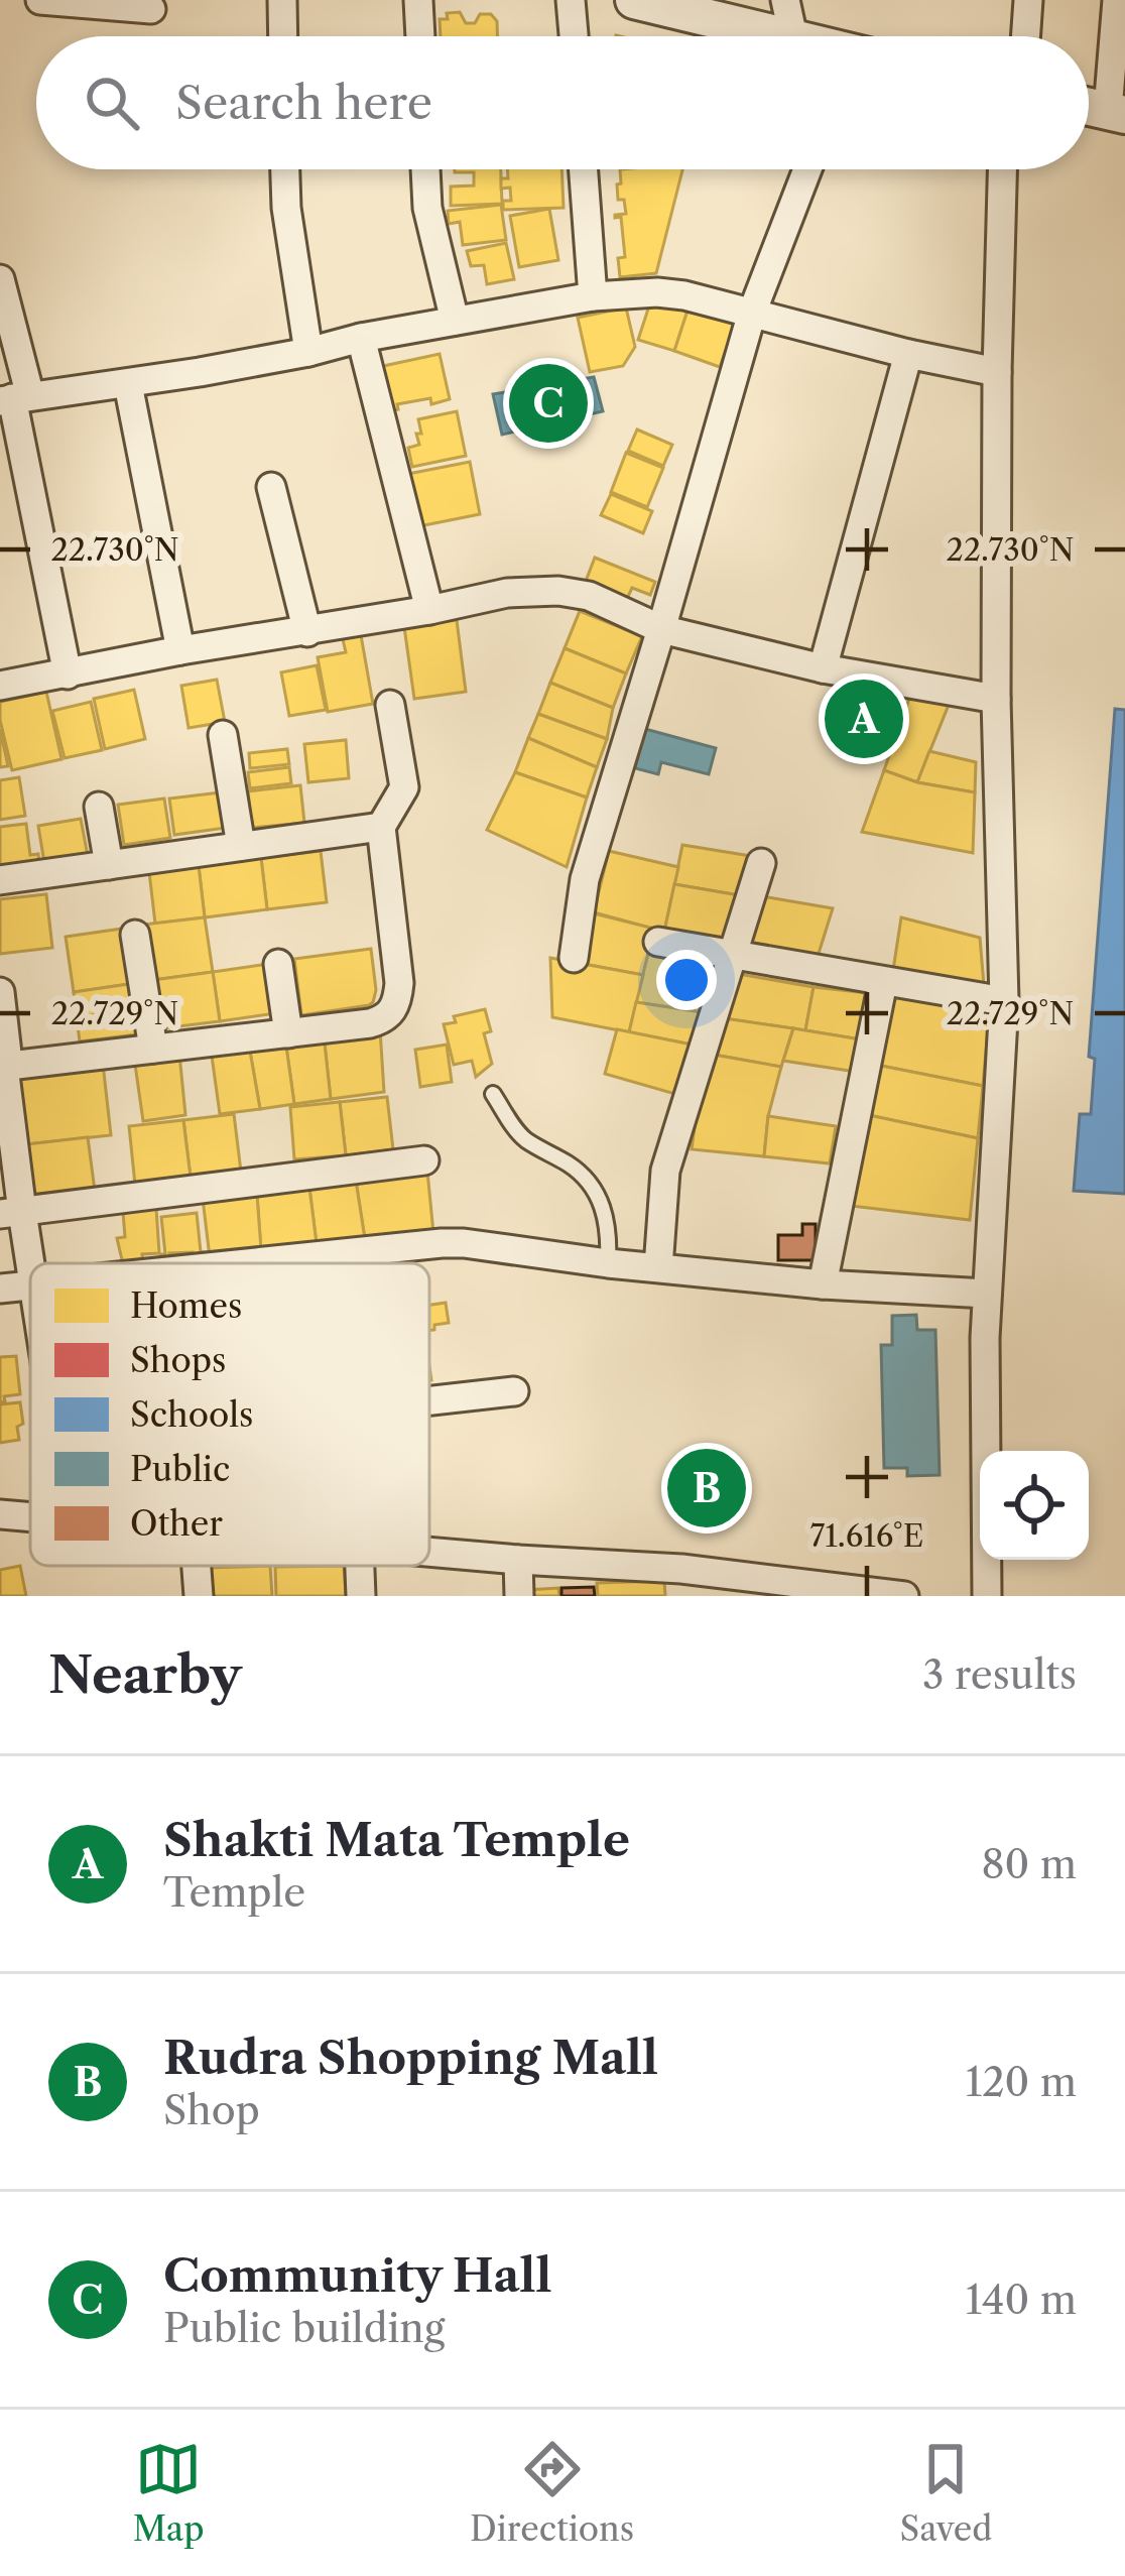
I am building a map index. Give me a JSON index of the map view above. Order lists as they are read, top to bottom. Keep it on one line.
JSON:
{"legend":["Homes","Shops","Schools","Public","Other"],"page":{"search":"Search here","pins":["C","A","B"],"heading":["Nearby","3 results"],"list":[{"mark":"A","name":"Shakti Mata Temple","note":"Temple","value":"80 m"},{"mark":"B","name":"Rudra Shopping Mall","note":"Shop","value":"120 m"},{"mark":"C","name":"Community Hall","note":"Public building","value":"140 m"}],"nav":["Map","Directions","Saved"]},"coordinates":["22.730°N","22.729°N","71.616°E"]}
